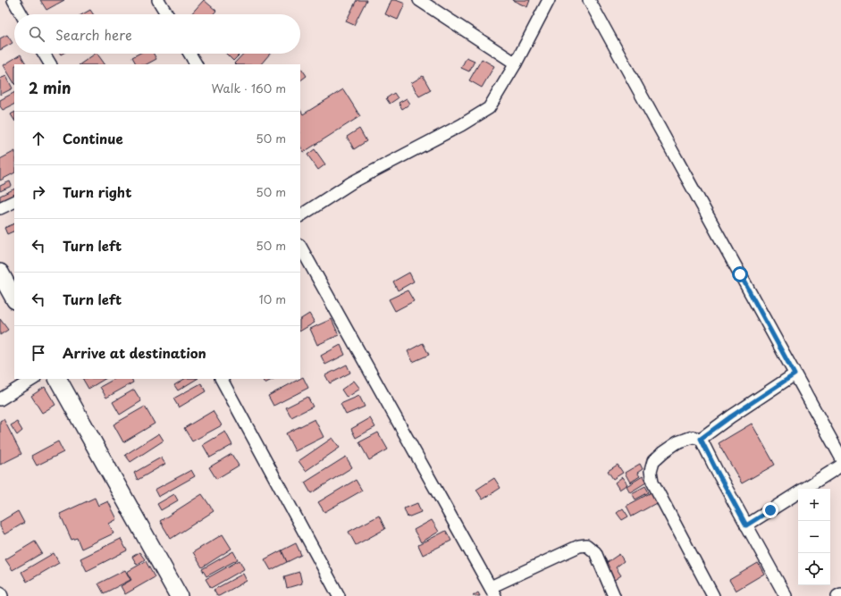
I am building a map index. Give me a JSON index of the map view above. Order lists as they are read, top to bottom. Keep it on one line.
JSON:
{"page":{"search":"Search here","heading":["2 min","Walk · 160 m"],"list":[["Continue","50 m"],["Turn right","50 m"],["Turn left","50 m"],["Turn left","10 m"],"Arrive at destination"],"map_buttons":["+","−"]}}
